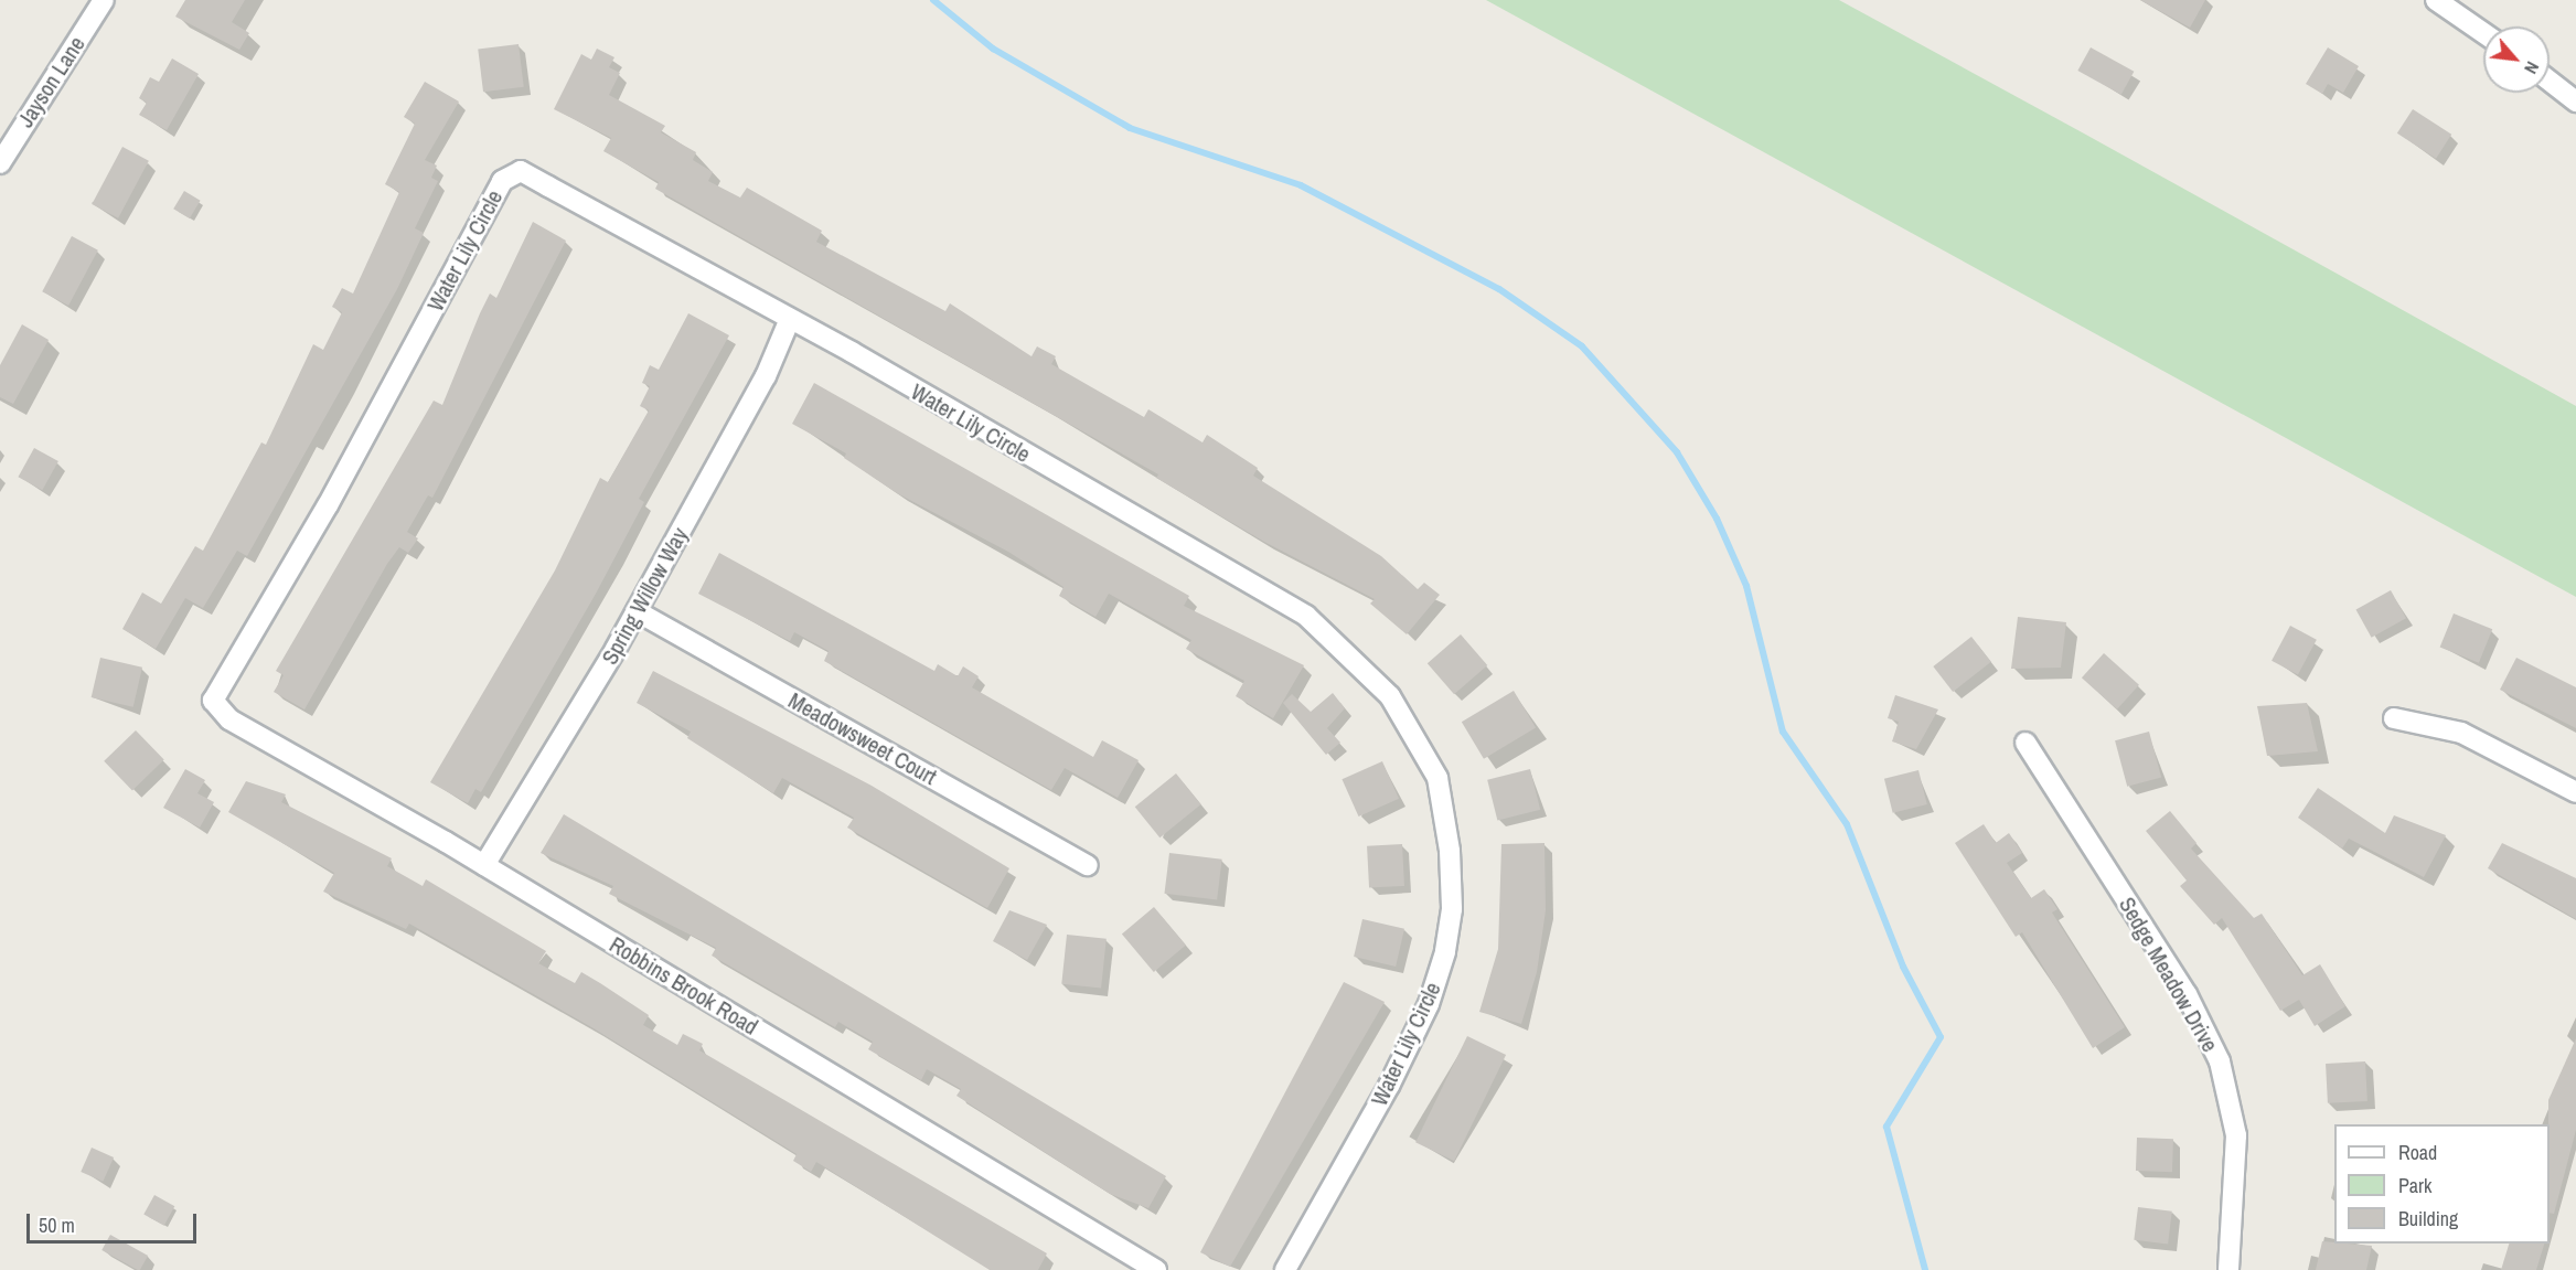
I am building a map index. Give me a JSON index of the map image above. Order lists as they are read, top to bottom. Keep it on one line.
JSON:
{"streets":{"street":["Jayson Lane","Water Lily Circle","Spring Willow Way","Meadowsweet Court","Sedge Meadow Drive","Robbins Brook Road"]},"crossings":[["Water Lily Circle","Spring Willow Way"],["Water Lily Circle","Robbins Brook Road"],["Spring Willow Way","Meadowsweet Court"],["Spring Willow Way","Robbins Brook Road"]],"legend":["Road","Park","Building"],"scale_bar":"50 m","north":"bottom right"}
